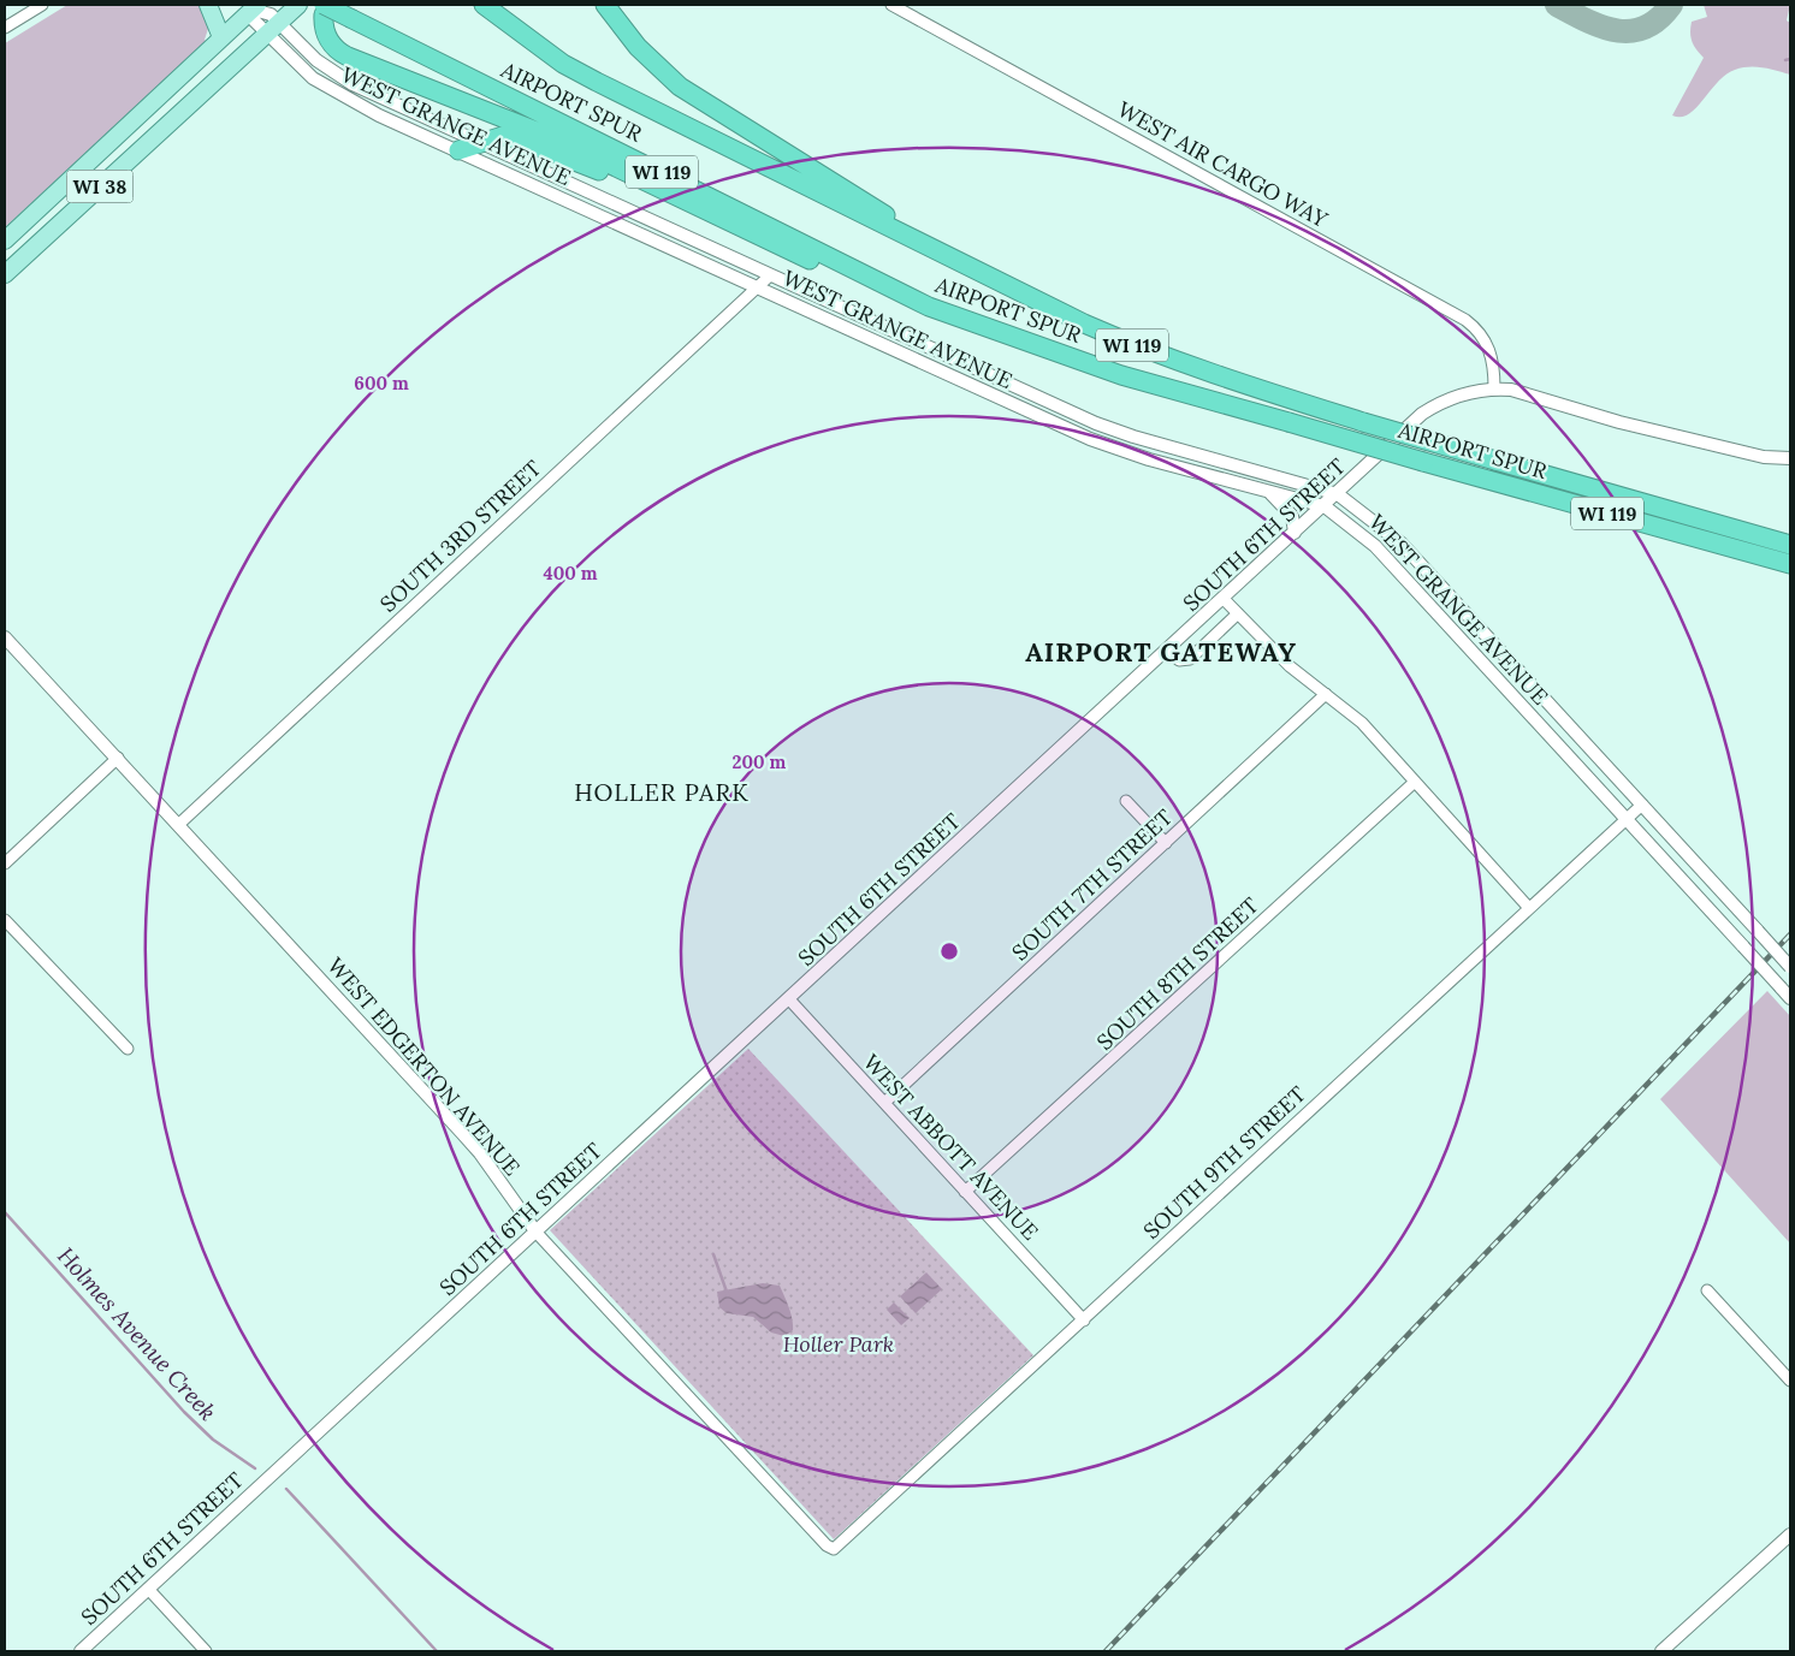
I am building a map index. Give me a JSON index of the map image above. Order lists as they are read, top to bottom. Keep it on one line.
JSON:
{"streets":{"highway":["AIRPORT SPUR","WI 119"],"main road":["WI 38"],"street":["WEST GRANGE AVENUE","WEST AIR CARGO WAY","SOUTH 6TH STREET","SOUTH 3RD STREET","SOUTH 7TH STREET","SOUTH 8TH STREET","WEST EDGERTON AVENUE","WEST ABBOTT AVENUE","SOUTH 9TH STREET"]},"crossings":[["WEST GRANGE AVENUE","WI 38"],["WEST GRANGE AVENUE","SOUTH 6TH STREET"],["WEST GRANGE AVENUE","SOUTH 3RD STREET"],["WEST GRANGE AVENUE","SOUTH 9TH STREET"],["WEST AIR CARGO WAY","SOUTH 6TH STREET"],["SOUTH 6TH STREET","WEST EDGERTON AVENUE"],["SOUTH 6TH STREET","WEST ABBOTT AVENUE"],["SOUTH 3RD STREET","WEST EDGERTON AVENUE"],["SOUTH 7TH STREET","WEST ABBOTT AVENUE"],["SOUTH 8TH STREET","WEST ABBOTT AVENUE"],["WEST EDGERTON AVENUE","SOUTH 9TH STREET"],["WEST ABBOTT AVENUE","SOUTH 9TH STREET"]],"districts":["AIRPORT GATEWAY","HOLLER PARK"],"water":["Holmes Avenue Creek"],"parks":["Holler Park"],"rings":["600 m","400 m","200 m"]}
